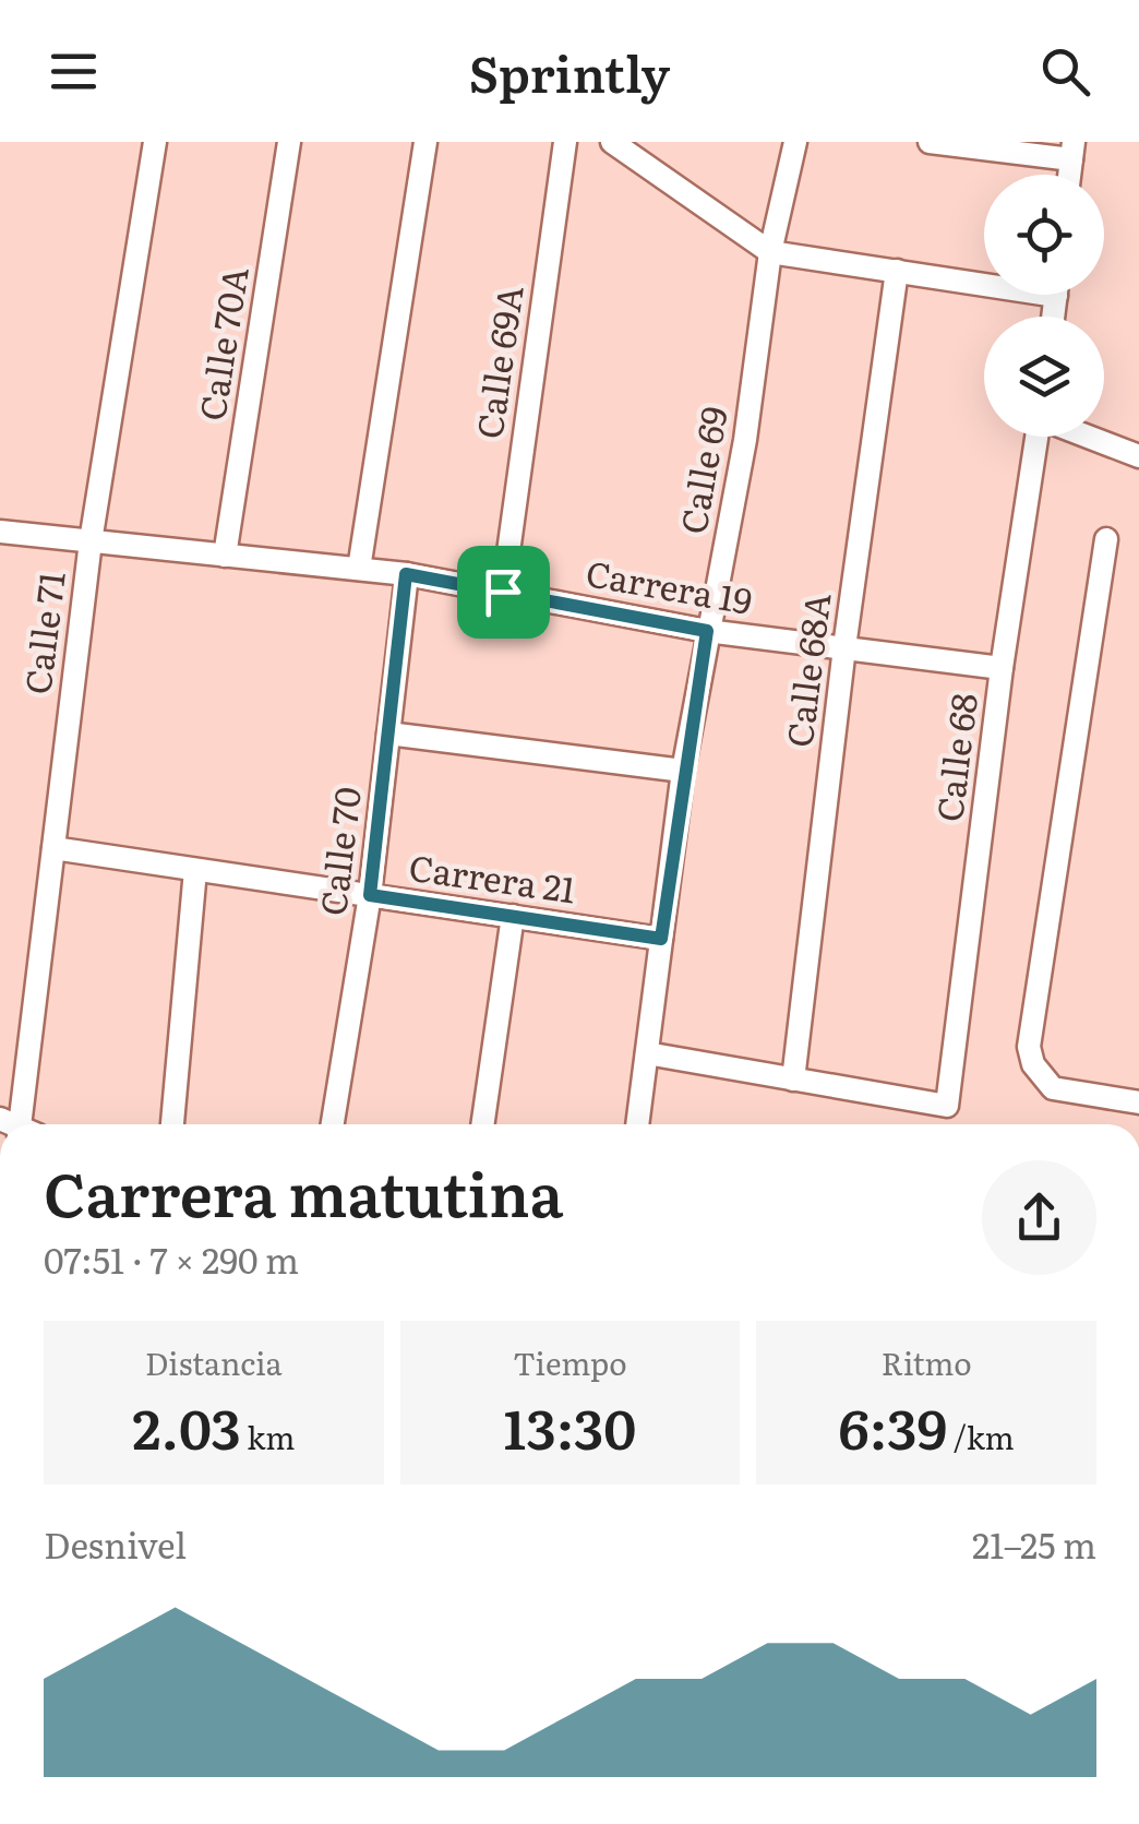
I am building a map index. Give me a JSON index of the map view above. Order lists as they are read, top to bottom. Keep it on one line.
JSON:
{"streets":{"street":["Calle 70A","Calle 69A","Calle 69","Carrera 19","Calle 71","Calle 68A","Calle 68","Calle 70","Carrera 21"]},"crossings":[["Calle 70A","Carrera 19"],["Calle 69A","Carrera 19"],["Calle 69","Carrera 19"],["Calle 69","Carrera 21"],["Carrera 19","Calle 71"],["Carrera 19","Calle 68A"],["Carrera 19","Calle 68"],["Carrera 19","Calle 70"],["Calle 71","Carrera 21"],["Calle 68A","Calle 68"],["Calle 70","Carrera 21"]],"page":{"header":"Sprintly","heading":["Carrera matutina","07:51 · 7 × 290 m"],"stats":[["Distancia","2.03 km"],["Tiempo","13:30"],["Ritmo","6:39 /km"]],"chart":["Desnivel","21–25 m"]}}
